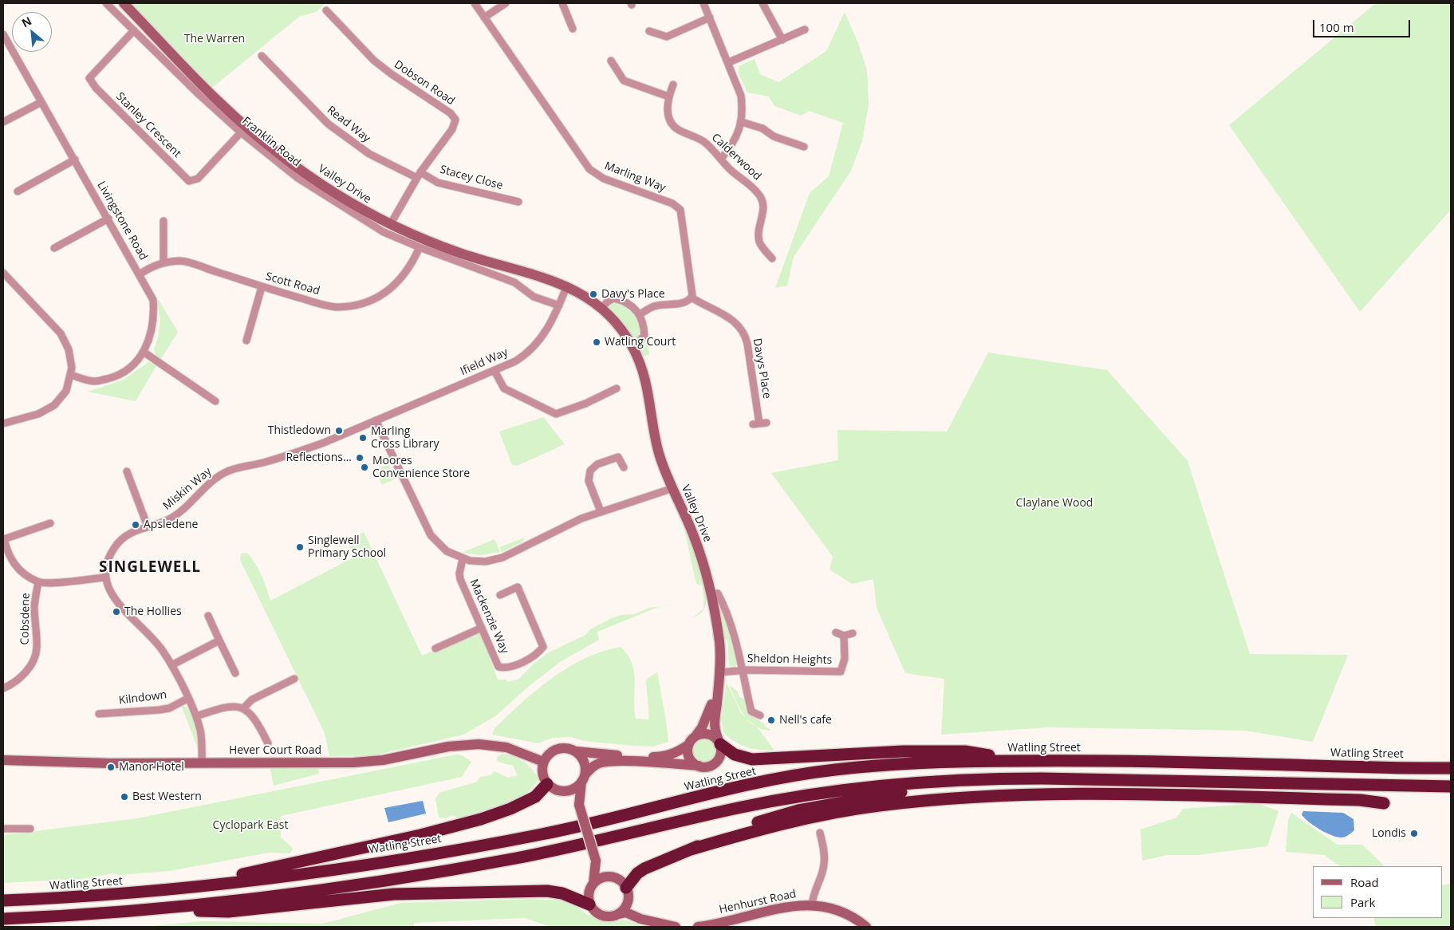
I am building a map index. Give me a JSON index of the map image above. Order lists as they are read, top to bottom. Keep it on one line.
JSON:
{"streets":{"highway":["Watling Street"],"street":["Dobson Road","Read Way","Stanley Crescent","Franklin Road","Calderwood","Marling Way","Stacey Close","Valley Drive","Livingstone Road","Scott Road","Ifield Way","Davys Place","Miskin Way","Mackenzie Way","Cobsdene","Sheldon Heights","Kilndown","Hever Court Road","Henhurst Road"]},"crossings":[["Dobson Road","Read Way"],["Dobson Road","Stacey Close"],["Dobson Road","Valley Drive"],["Read Way","Stacey Close"],["Stanley Crescent","Franklin Road"],["Franklin Road","Scott Road"],["Franklin Road","Ifield Way"],["Marling Way","Davys Place"],["Valley Drive","Ifield Way"],["Valley Drive","Mackenzie Way"],["Livingstone Road","Scott Road"],["Ifield Way","Miskin Way"],["Ifield Way","Mackenzie Way"],["Miskin Way","Mackenzie Way"]],"districts":["SINGLEWELL"],"parks":["The Warren","Claylane Wood","Cyclopark East"],"places":["Davy's Place","Watling Court","Thistledown","Marling Cross Library","Reflections...","Moores Convenience Store","Apsledene","Singlewell Primary School","The Hollies","Nell's cafe","Manor Hotel","Best Western","Londis"],"legend":["Road","Park"],"scale_bar":"100 m","north":"top left"}
